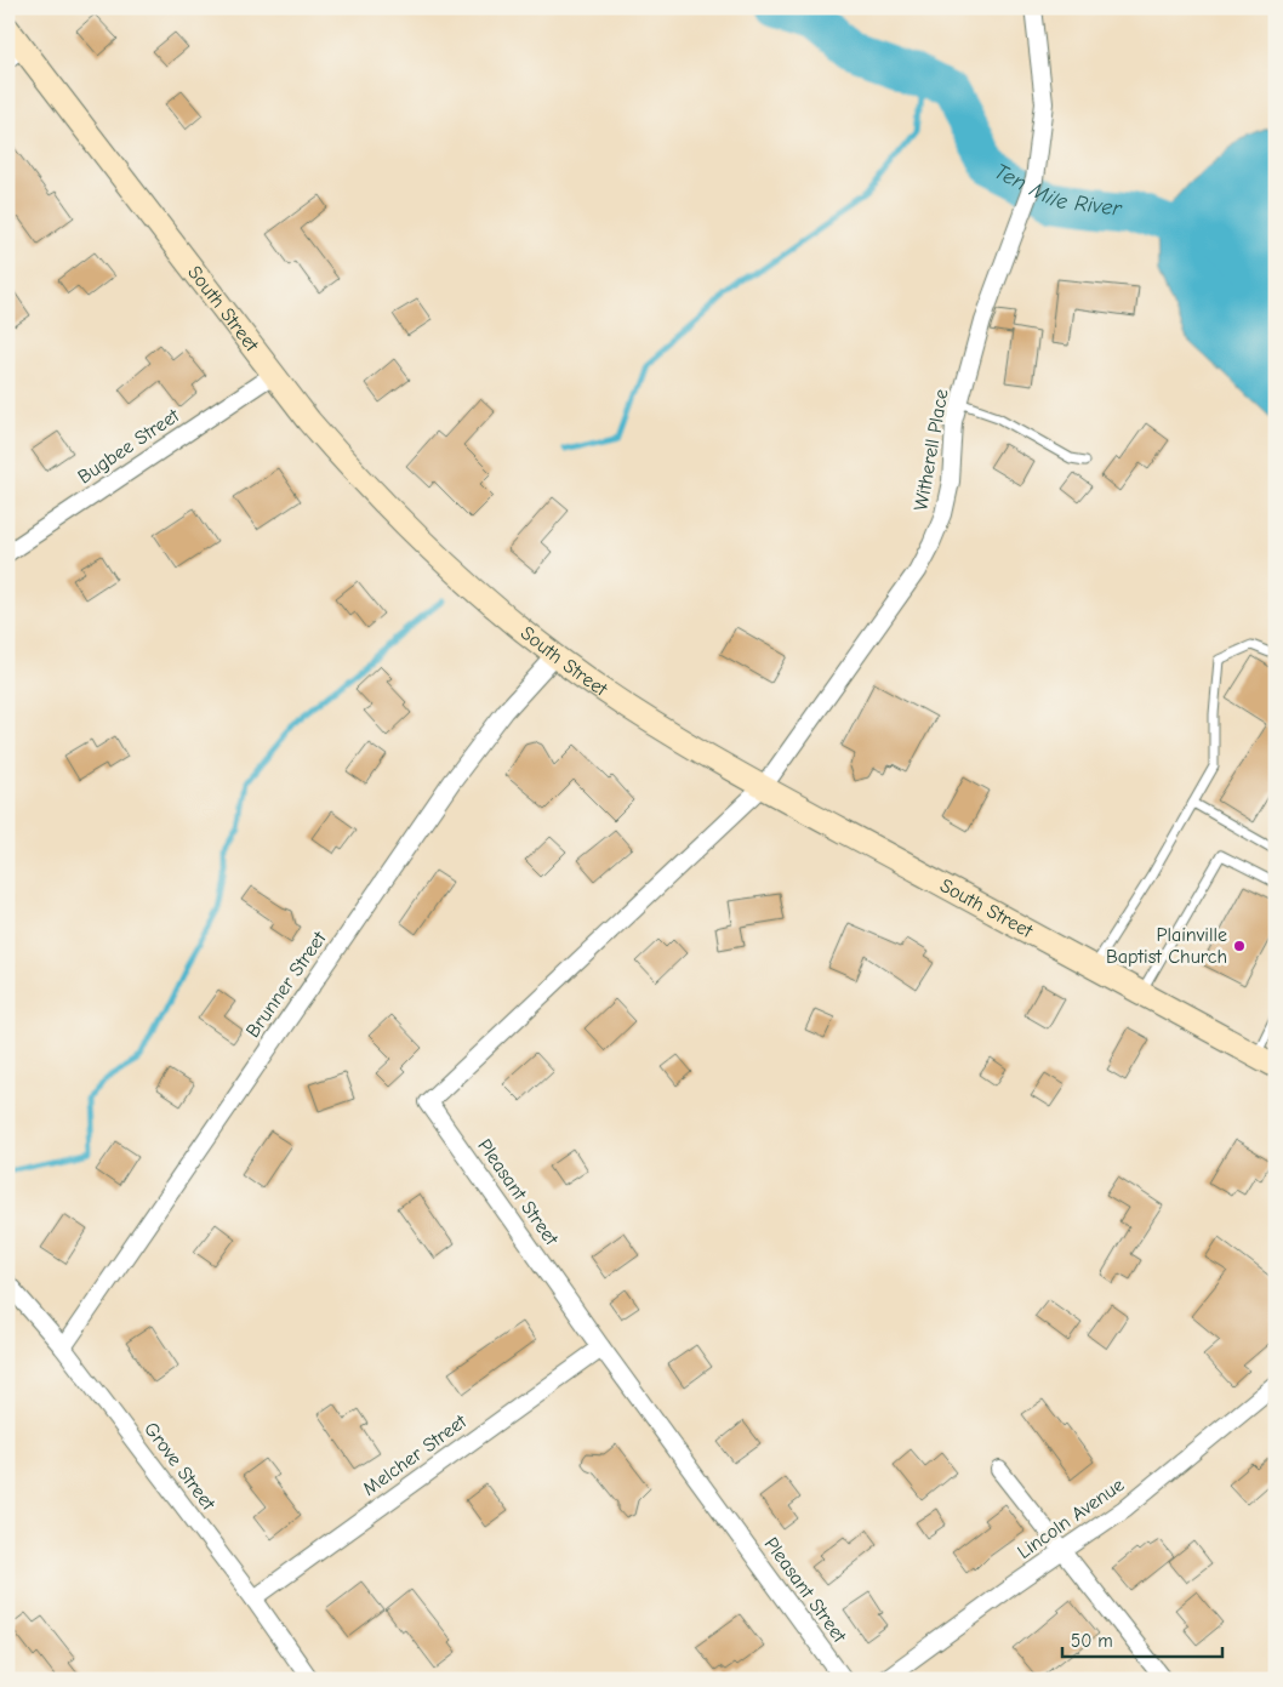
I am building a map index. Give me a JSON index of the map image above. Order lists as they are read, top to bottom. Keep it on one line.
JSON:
{"streets":{"main road":["South Street"],"street":["Bugbee Street","Witherell Place","Brunner Street","Pleasant Street","Melcher Street","Grove Street","Lincoln Avenue"]},"crossings":[["South Street","Bugbee Street"],["South Street","Witherell Place"],["South Street","Brunner Street"],["South Street","Pleasant Street"],["Witherell Place","Pleasant Street"],["Brunner Street","Grove Street"],["Pleasant Street","Melcher Street"],["Melcher Street","Grove Street"]],"water":["Ten Mile River"],"places":["Plainville Baptist Church"],"scale_bar":"50 m"}
